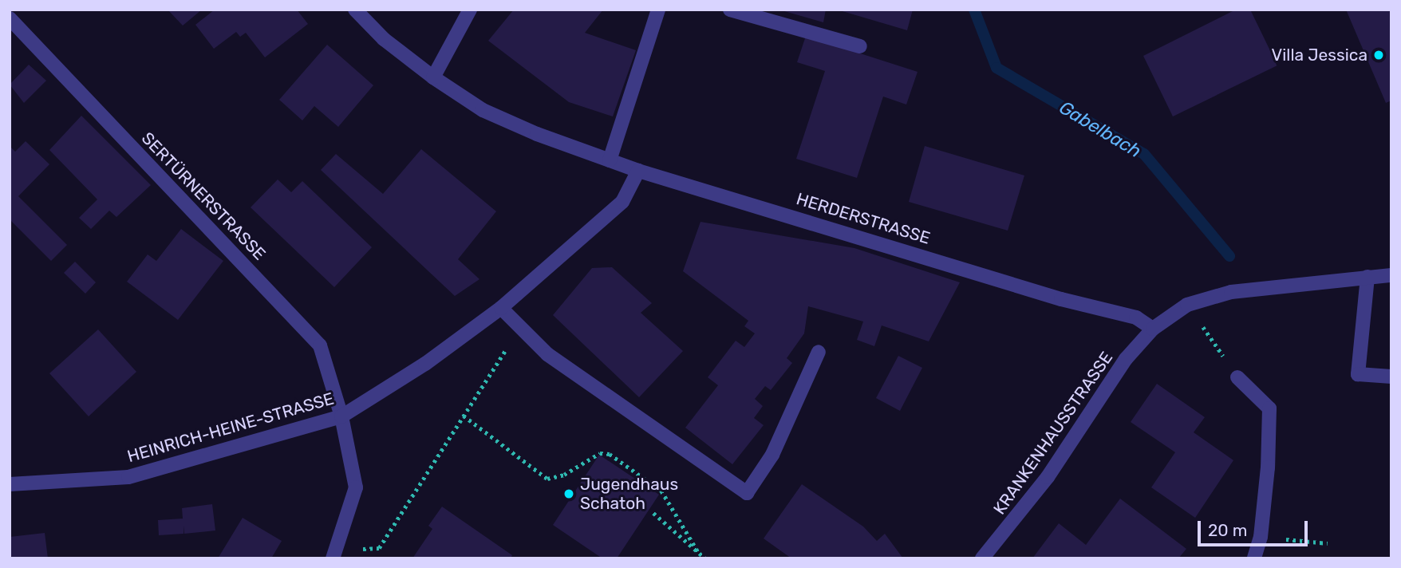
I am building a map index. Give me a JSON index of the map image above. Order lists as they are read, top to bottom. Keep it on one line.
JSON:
{"streets":{"street":["SERTÜRNERSTRASSE","HERDERSTRASSE","HEINRICH-HEINE-STRASSE","KRANKENHAUSSTRASSE"]},"crossings":[["SERTÜRNERSTRASSE","HEINRICH-HEINE-STRASSE"],["HERDERSTRASSE","HEINRICH-HEINE-STRASSE"],["HERDERSTRASSE","KRANKENHAUSSTRASSE"]],"water":["Gabelbach"],"places":["Villa Jessica","Jugendhaus Schatoh"],"scale_bar":"20 m"}
